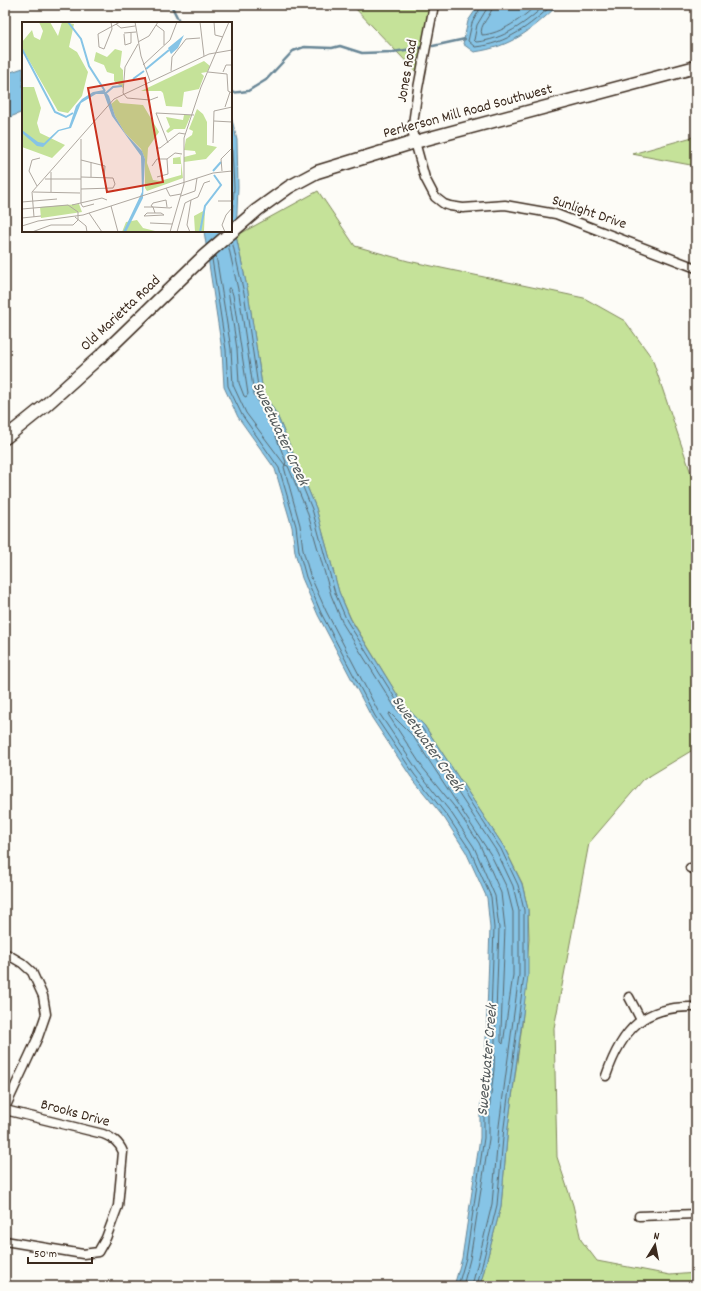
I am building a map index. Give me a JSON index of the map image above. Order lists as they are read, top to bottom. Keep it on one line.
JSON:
{"streets":{"street":["Jones Road","Perkerson Mill Road Southwest","Sunlight Drive","Old Marietta Road","Brooks Drive"]},"crossings":[["Jones Road","Perkerson Mill Road Southwest"],["Jones Road","Sunlight Drive"],["Perkerson Mill Road Southwest","Sunlight Drive"],["Perkerson Mill Road Southwest","Old Marietta Road"]],"water":["Sweetwater Creek"],"scale_bar":"50 m","north":"top"}
